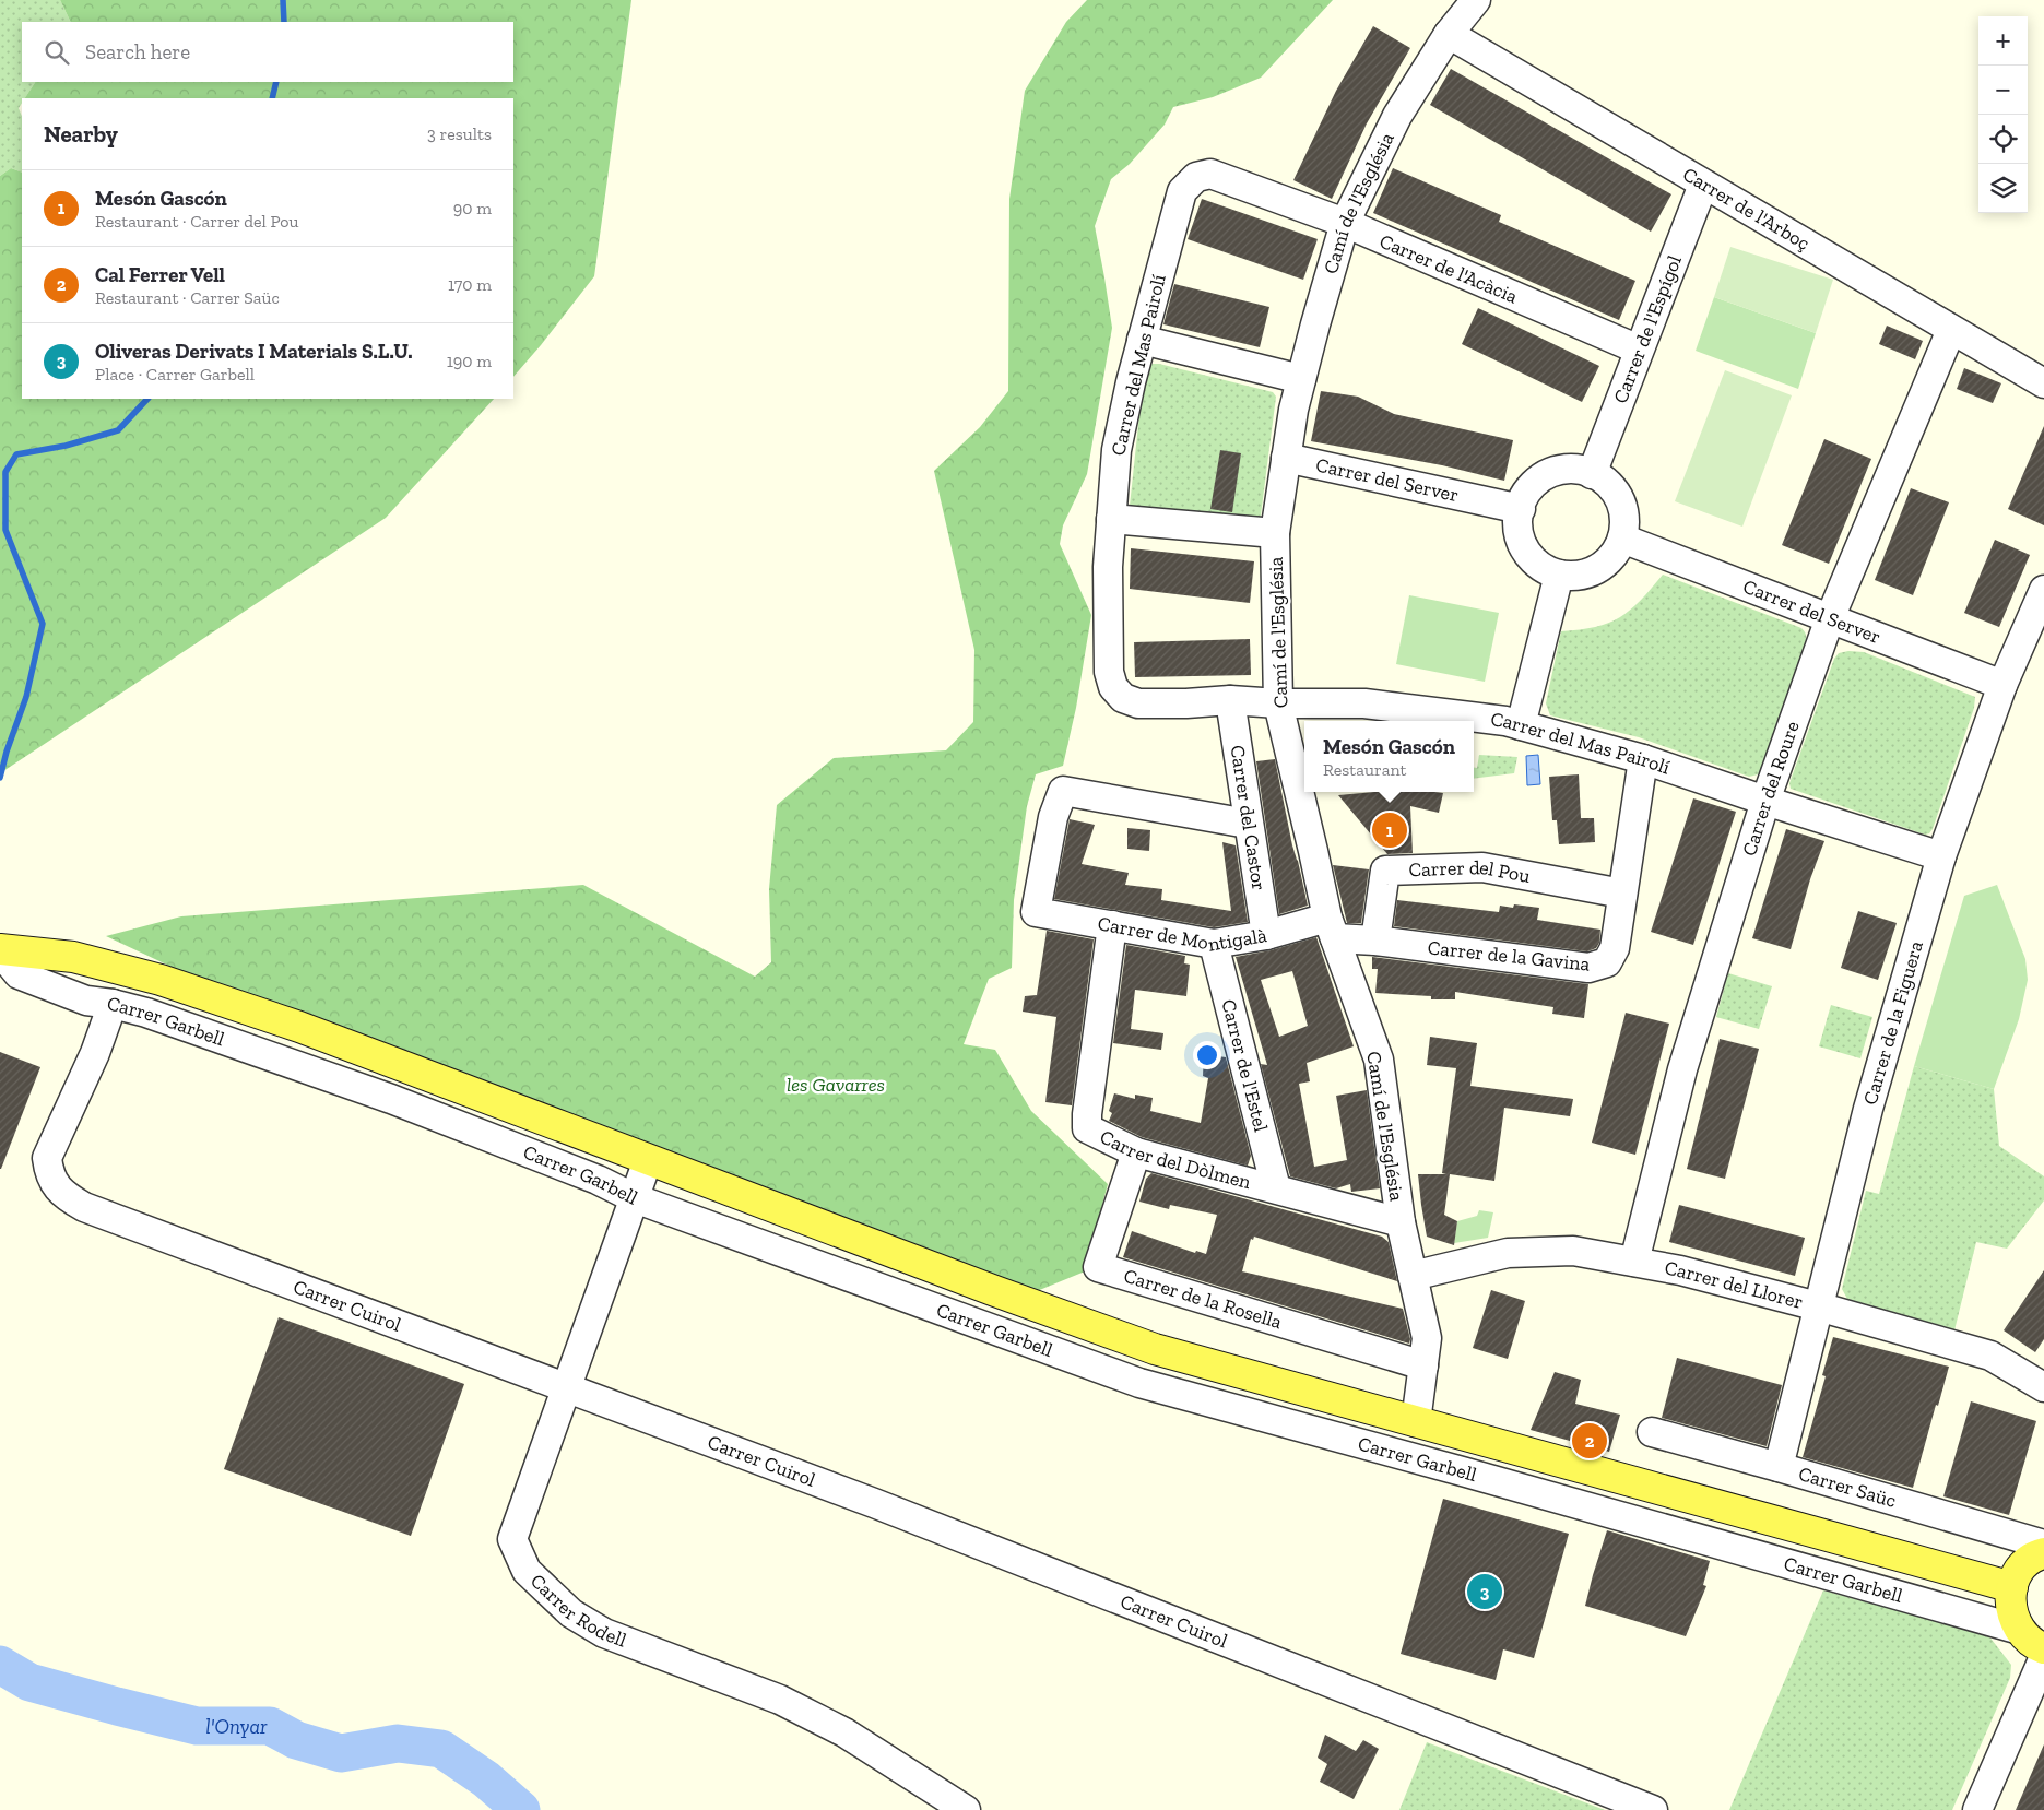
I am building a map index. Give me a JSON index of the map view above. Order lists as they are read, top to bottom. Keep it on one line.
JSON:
{"streets":{"street":["Camí de l'Església","Carrer de l'Arboç","Carrer de l'Acàcia","Carrer de l'Espígol","Carrer del Mas Pairolí","Carrer del Server","Carrer del Roure","Carrer del Castor","Carrer del Pou","Carrer de Montigalà","Carrer de la Gavina","Carrer Garbell","Carrer de la Figuera","Carrer de l'Estel","Carrer del Dòlmen","Carrer del Llorer","Carrer de la Rosella","Carrer Cuirol","Carrer Saüc","Carrer Rodell"]},"crossings":[["Camí de l'Església","Carrer de l'Arboç"],["Camí de l'Església","Carrer de l'Acàcia"],["Camí de l'Església","Carrer del Mas Pairolí"],["Camí de l'Església","Carrer del Server"],["Camí de l'Església","Carrer de Montigalà"],["Camí de l'Església","Carrer de la Gavina"],["Camí de l'Església","Carrer del Dòlmen"],["Camí de l'Església","Carrer del Llorer"],["Camí de l'Església","Carrer de la Rosella"],["Carrer de l'Arboç","Carrer de l'Espígol"],["Carrer de l'Arboç","Carrer del Roure"],["Carrer de l'Acàcia","Carrer de l'Espígol"],["Carrer de l'Acàcia","Carrer del Mas Pairolí"],["Carrer de l'Espígol","Carrer del Server"],["Carrer del Mas Pairolí","Carrer del Roure"],["Carrer del Mas Pairolí","Carrer del Castor"],["Carrer del Mas Pairolí","Carrer de la Gavina"],["Carrer del Mas Pairolí","Carrer de la Figuera"],["Carrer del Server","Carrer del Roure"],["Carrer del Server","Carrer de la Figuera"],["Carrer del Roure","Carrer del Llorer"],["Carrer del Castor","Carrer de Montigalà"],["Carrer del Pou","Carrer de la Gavina"],["Carrer de Montigalà","Carrer de la Gavina"],["Carrer de Montigalà","Carrer de l'Estel"],["Carrer de Montigalà","Carrer del Dòlmen"],["Carrer Garbell","Carrer Cuirol"],["Carrer Garbell","Carrer Rodell"],["Carrer de la Figuera","Carrer del Llorer"],["Carrer de la Figuera","Carrer Saüc"],["Carrer de l'Estel","Carrer del Dòlmen"],["Carrer del Dòlmen","Carrer de la Rosella"],["Carrer Cuirol","Carrer Rodell"]],"water":["l'Onyar"],"parks":["les Gavarres"],"page":{"map_buttons":["+","−"],"search":"Search here","heading":["Nearby","3 results"],"list":[{"mark":"1","name":"Mesón Gascón","note":"Restaurant · Carrer del Pou","value":"90 m"},{"mark":"2","name":"Cal Ferrer Vell","note":"Restaurant · Carrer Saüc","value":"170 m"},{"mark":"3","name":"Oliveras Derivats I Materials S.L.U.","note":"Place · Carrer Garbell","value":"190 m"}],"popup":["Mesón Gascón","Restaurant"],"pins":["1","2","3"]}}
